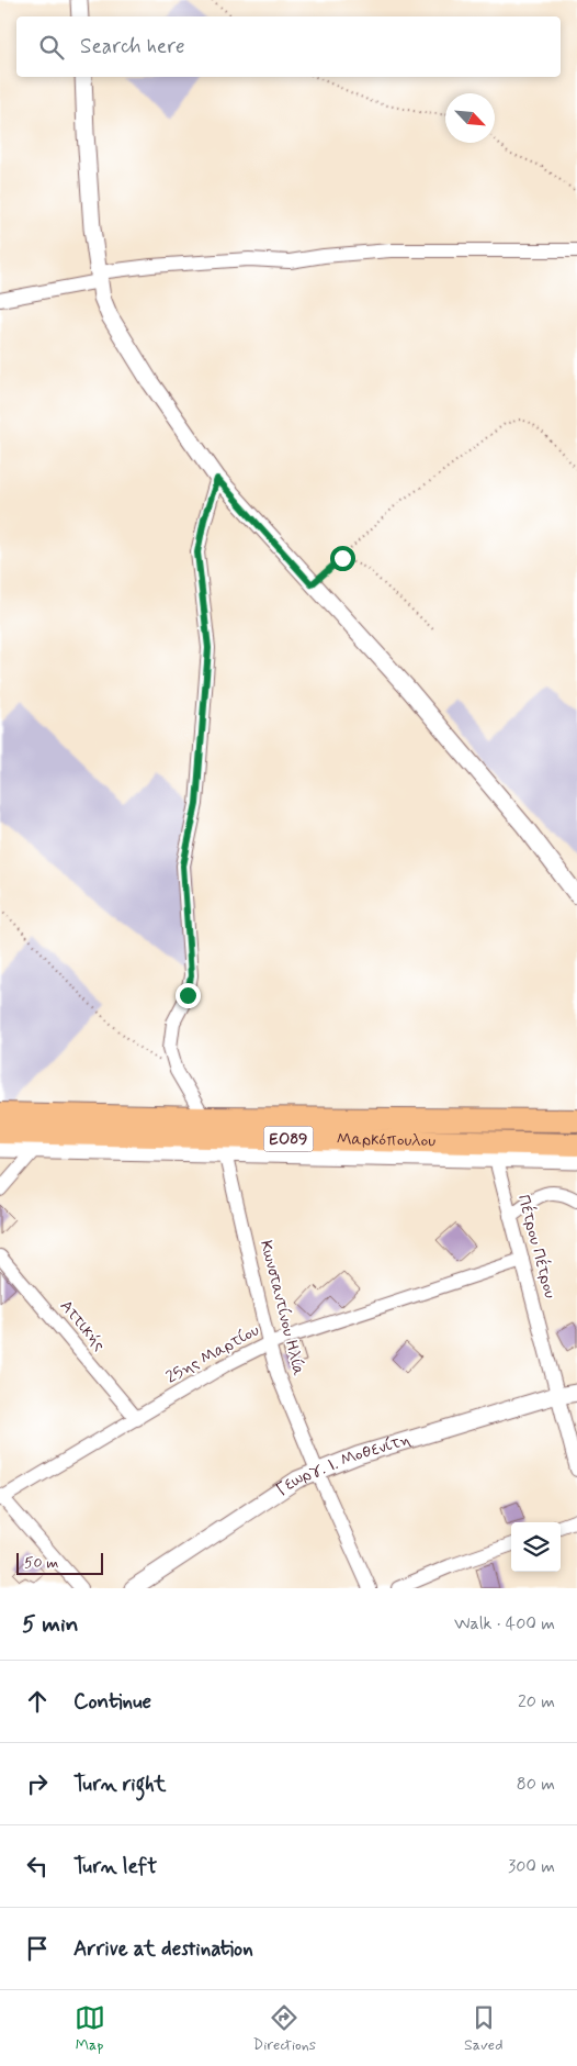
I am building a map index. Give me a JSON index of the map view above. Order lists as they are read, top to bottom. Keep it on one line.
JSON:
{"streets":{"highway":["ΕΟ89","Μαρκόπουλου"],"street":["Πέτρου Πέτρου","Κωνσταντίνου Ηλία","Αττικής","25ης Μαρτίου","Γεωργ. Ι. Μοθενίτη"]},"crossings":[["Πέτρου Πέτρου","25ης Μαρτίου"],["Πέτρου Πέτρου","Γεωργ. Ι. Μοθενίτη"],["Κωνσταντίνου Ηλία","25ης Μαρτίου"],["Κωνσταντίνου Ηλία","Γεωργ. Ι. Μοθενίτη"],["Αττικής","25ης Μαρτίου"]],"scale_bar":"50 m","north":"bottom right","page":{"search":"Search here","scale":"50 m","heading":["5 min","Walk · 400 m"],"list":[["Continue","20 m"],["Turn right","80 m"],["Turn left","300 m"],"Arrive at destination"],"nav":["Map","Directions","Saved"]}}
